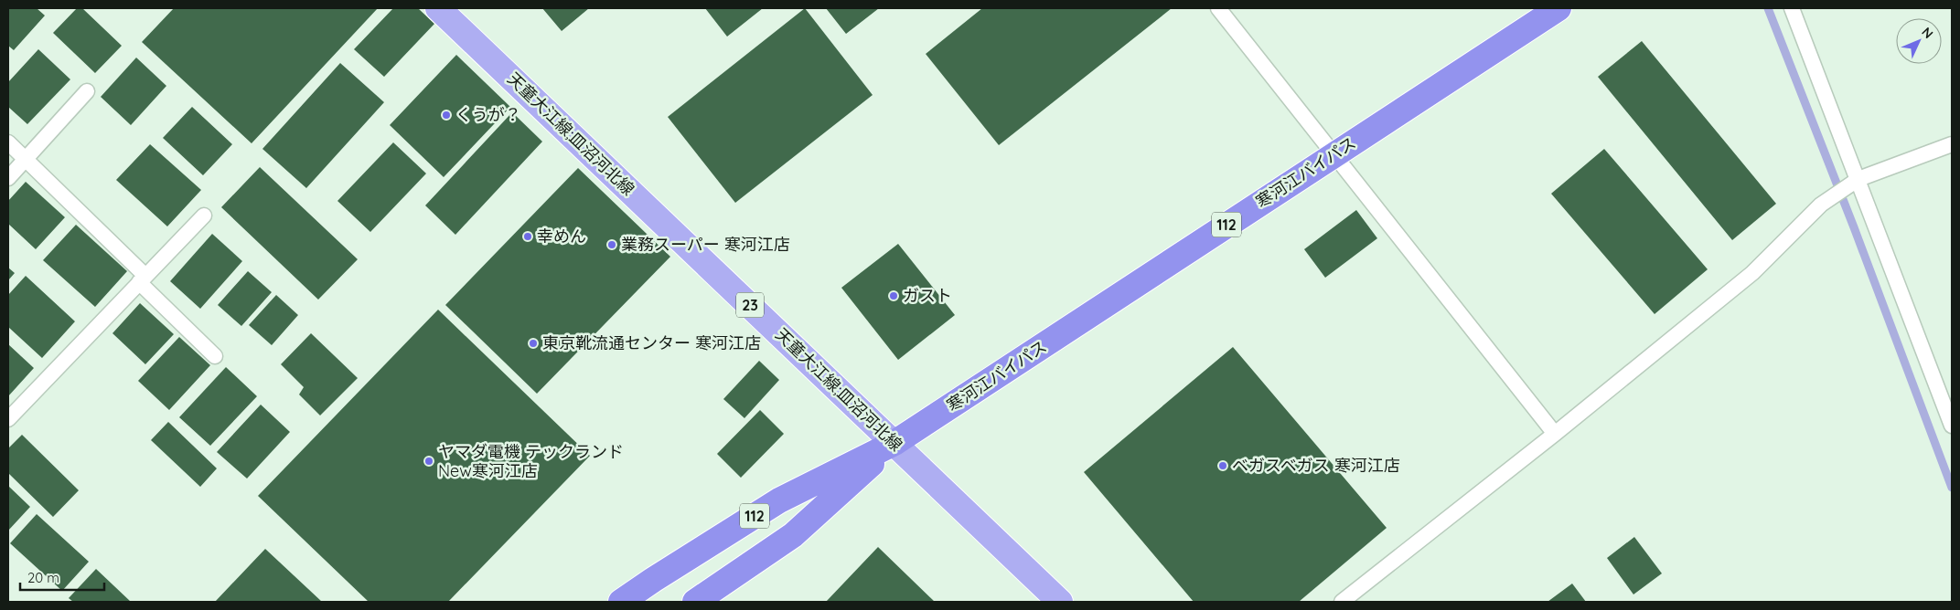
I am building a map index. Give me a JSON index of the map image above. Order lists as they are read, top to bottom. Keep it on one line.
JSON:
{"streets":{"highway":["寒河江バイパス","112"],"main road":["天童大江線;皿沼河北線","23"]},"crossings":[["天童大江線;皿沼河北線","寒河江バイパス"]],"places":["くうが？","幸めん","業務スーパー 寒河江店","ガスト","東京靴流通センター 寒河江店","ヤマダ電機 テックランド New寒河江店","ベガスベガス 寒河江店"],"scale_bar":"20 m","north":"top right"}
